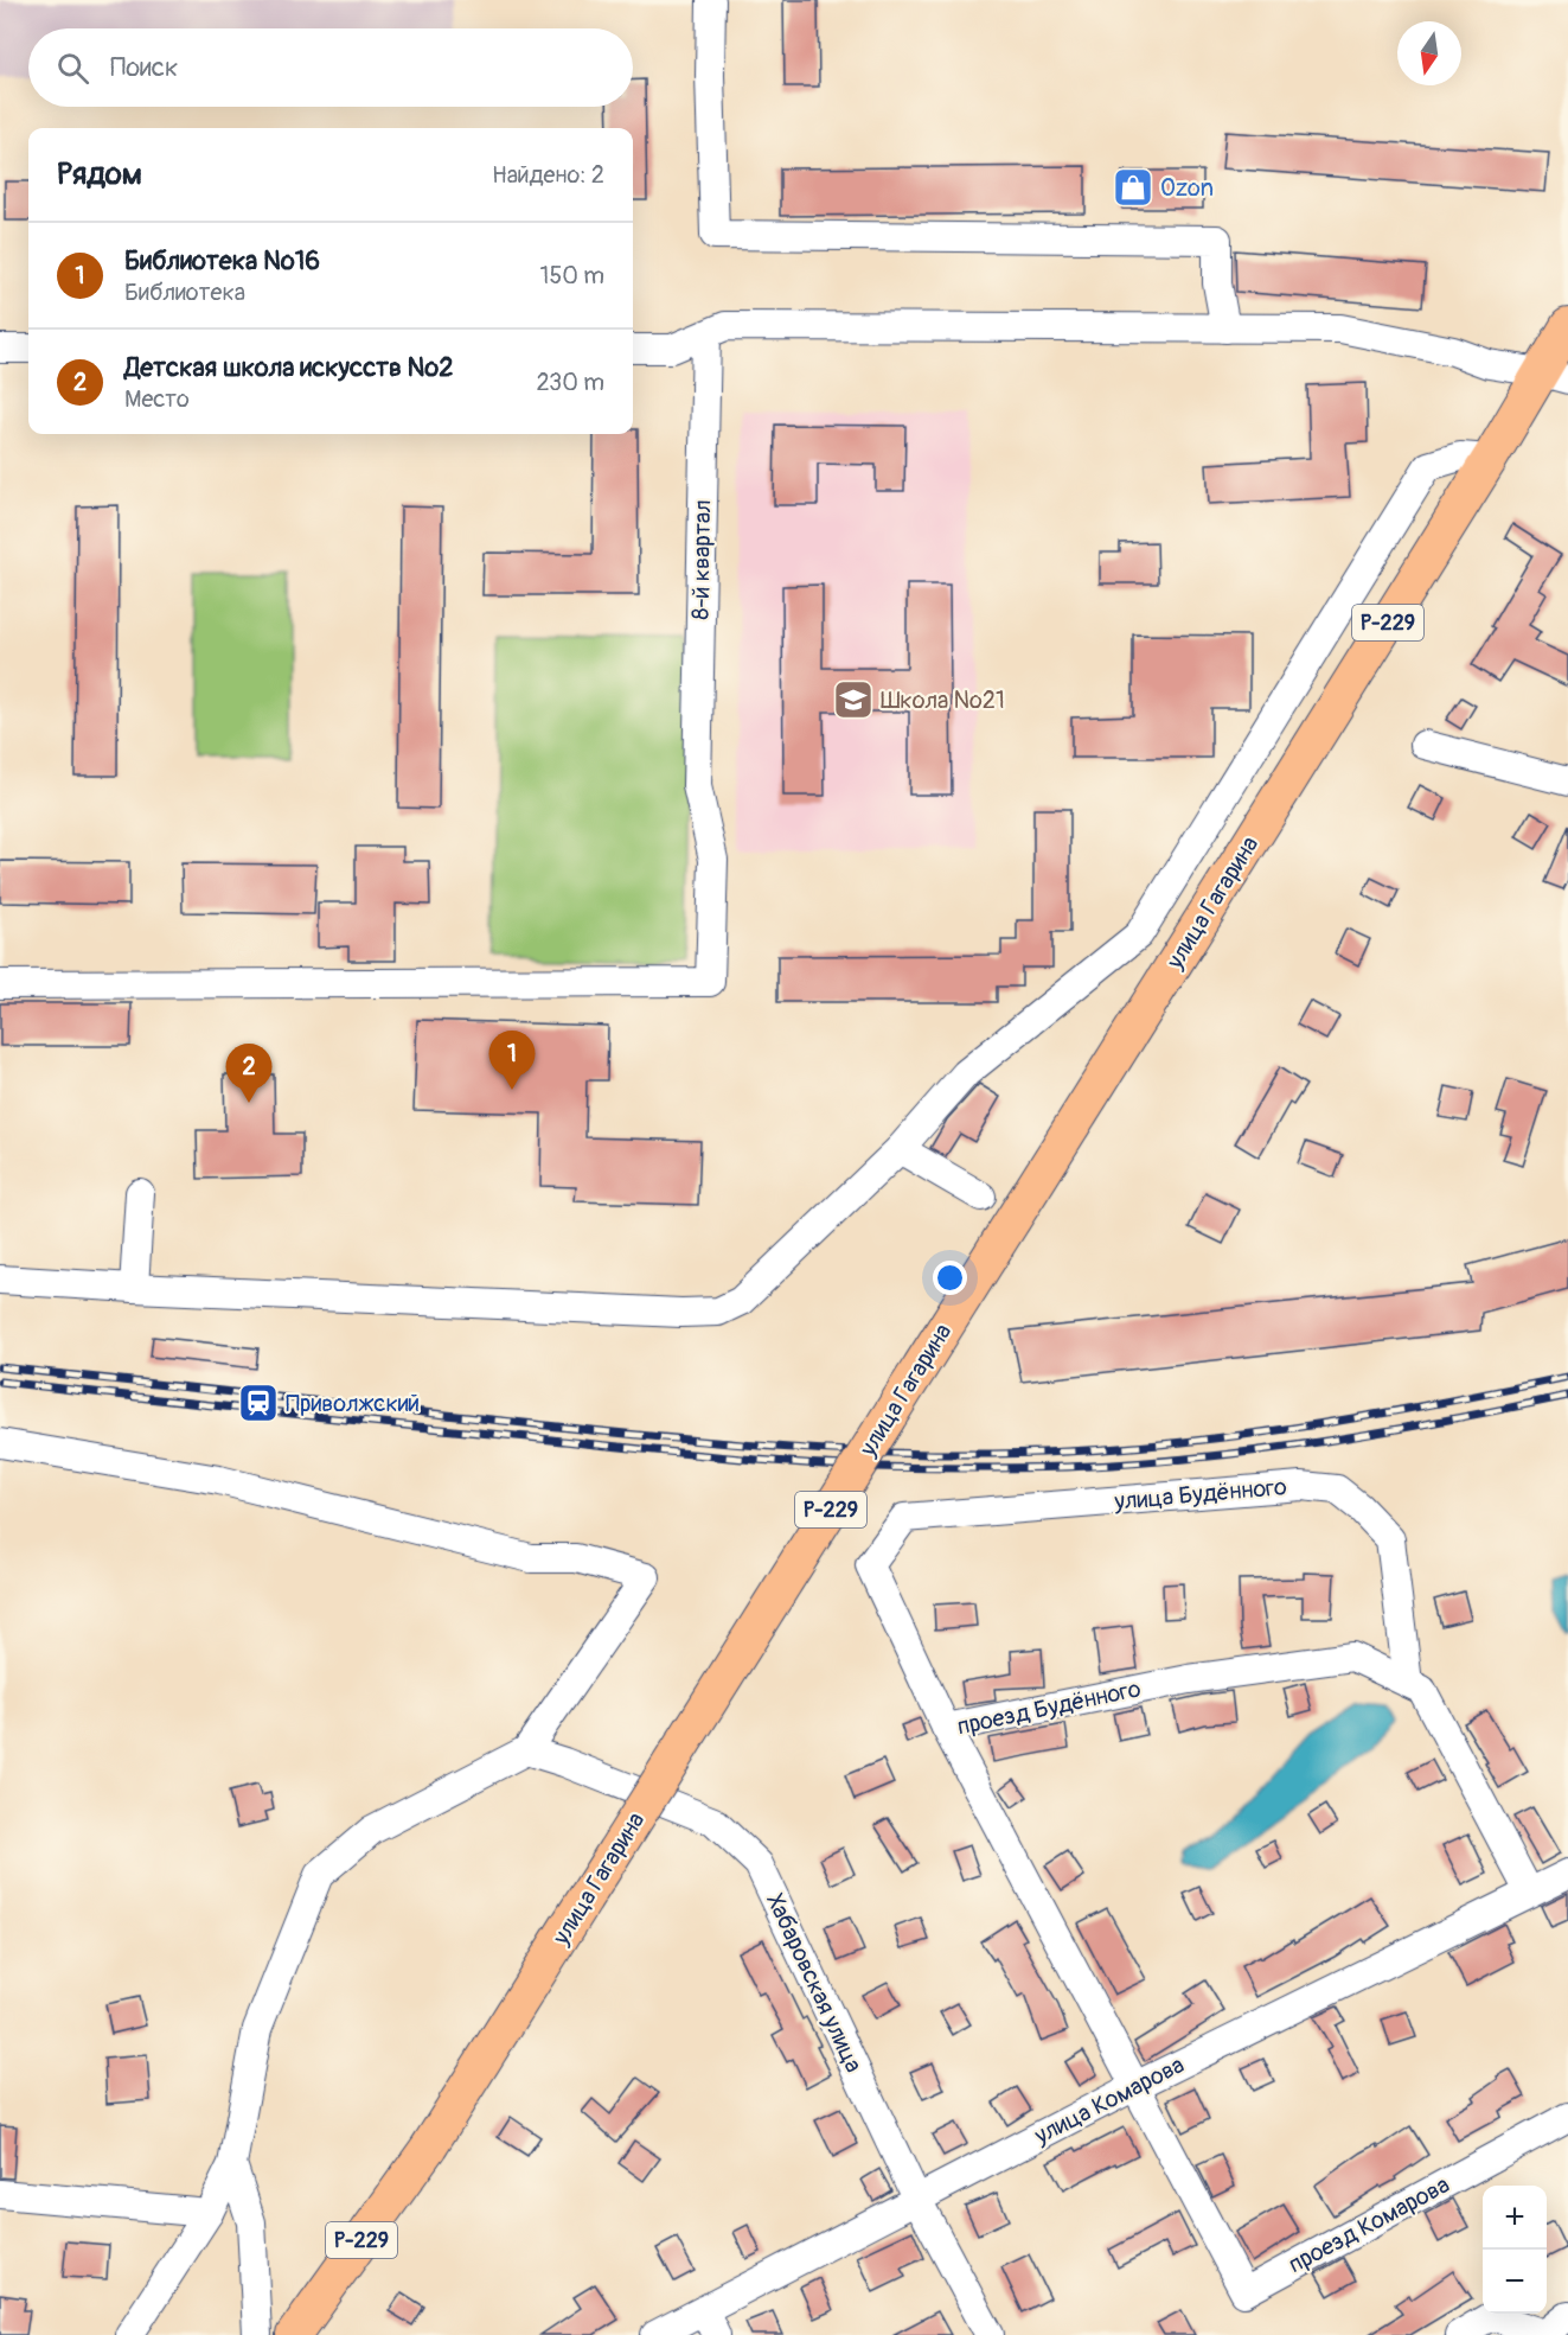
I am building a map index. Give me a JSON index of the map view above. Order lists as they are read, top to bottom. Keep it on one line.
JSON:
{"streets":{"main road":["Р-229","улица Гагарина"],"street":["8-й квартал","улица Будённого","проезд Будённого","Хабаровская улица","улица Комарова","проезд Комарова"]},"crossings":[["улица Будённого","проезд Будённого"],["проезд Будённого","улица Комарова"],["проезд Будённого","проезд Комарова"],["Хабаровская улица","улица Комарова"]],"places":{"shop":["Ozon"],"school or university":["Школа №21"],"station":["Приволжский"]},"north":"bottom","page":{"search":"Поиск","heading":["Рядом","Найдено: 2"],"list":[{"mark":"1","name":"Библиотека №16","note":"Библиотека","value":"150 m"},{"mark":"2","name":"Детская школа искусств №2","note":"Место","value":"230 m"}],"pins":["1","2"],"map_buttons":["+","−"]}}
